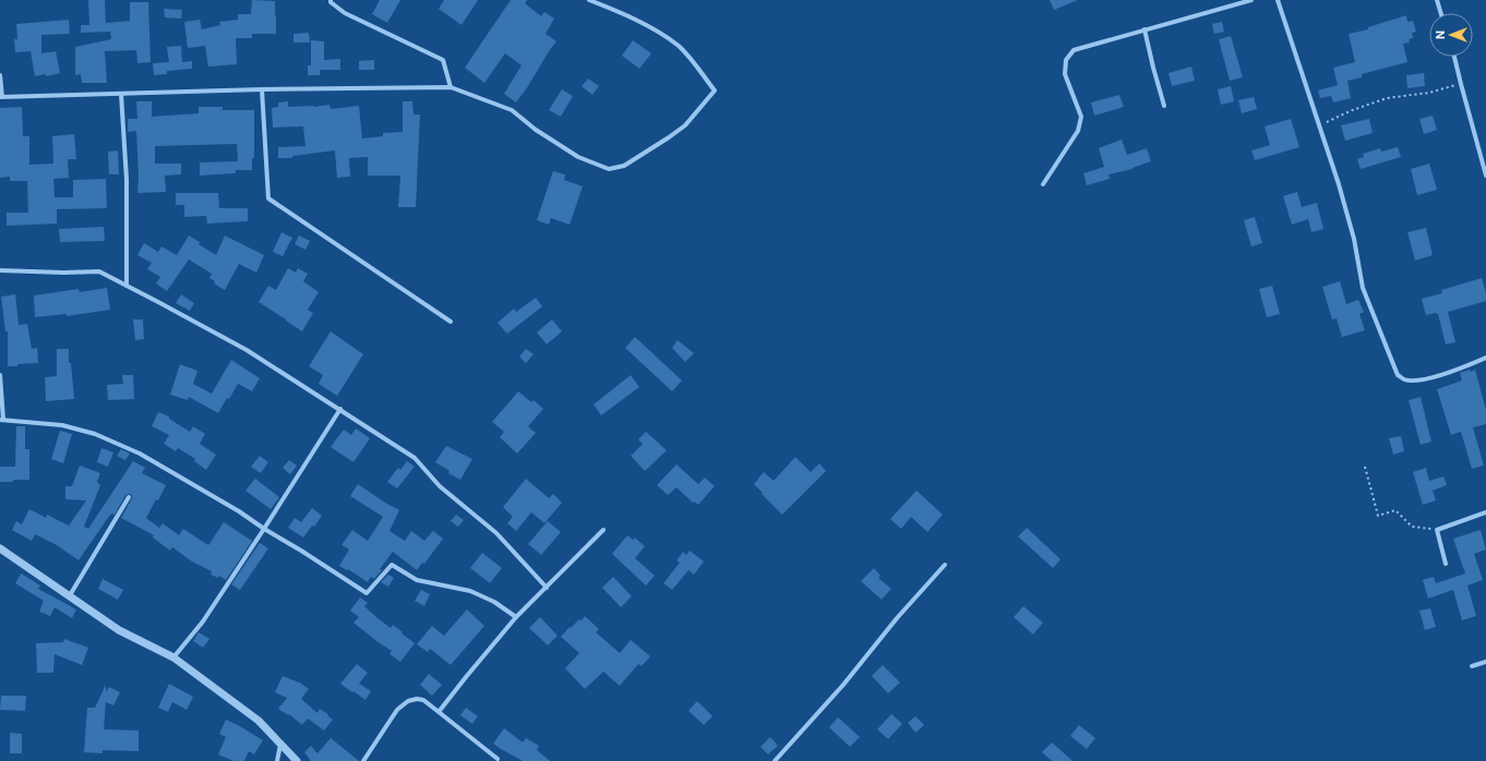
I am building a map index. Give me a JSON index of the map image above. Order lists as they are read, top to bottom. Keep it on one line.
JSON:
{"north":"left"}
